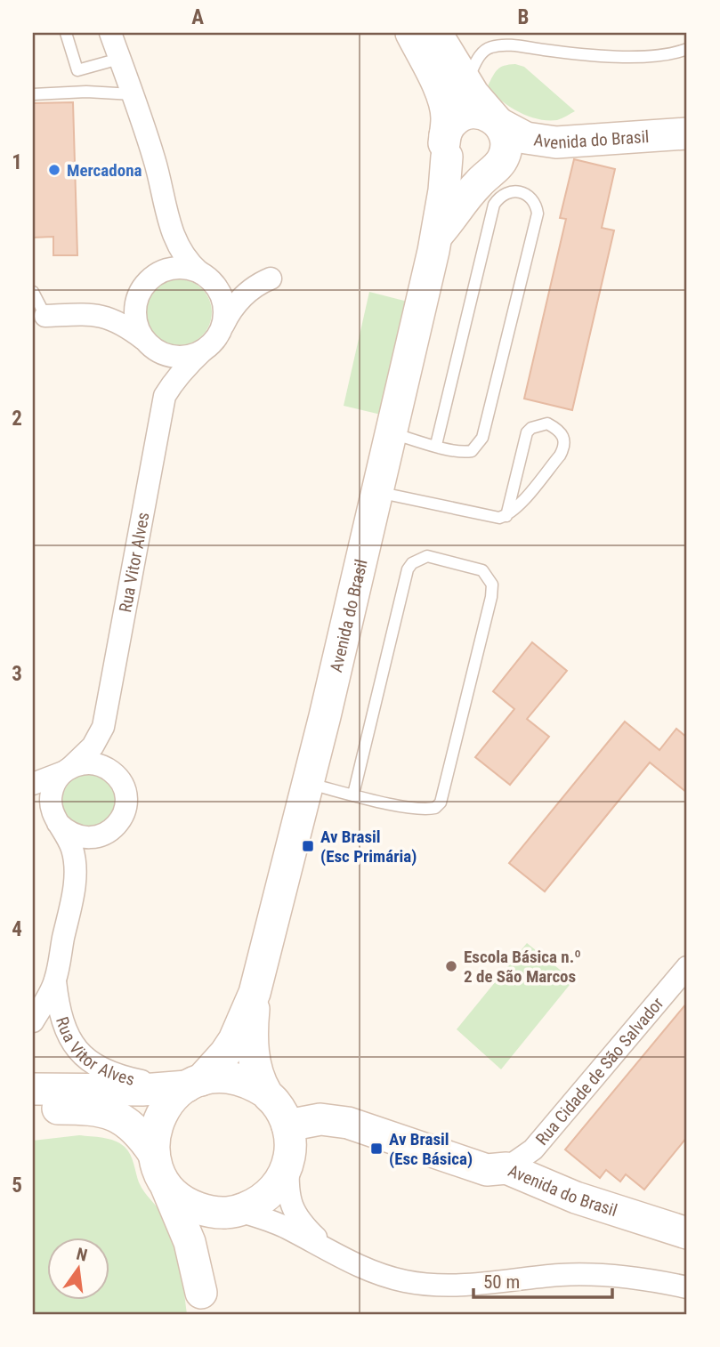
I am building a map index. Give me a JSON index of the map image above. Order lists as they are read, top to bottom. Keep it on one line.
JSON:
{"streets":{"street":["Avenida do Brasil","Rua Vitor Alves","Rua Cidade de São Salvador"]},"crossings":[["Avenida do Brasil","Rua Vitor Alves"],["Avenida do Brasil","Rua Cidade de São Salvador"]],"places":{"other":["Mercadona","Escola Básica n.º 2 de São Marcos"],"transit":["Av Brasil (Esc Primária)","Av Brasil (Esc Básica)"]},"scale_bar":"50 m","north":"top","grid":{"columns":["A","B"],"rows":["1","2","3","4","5"]}}
